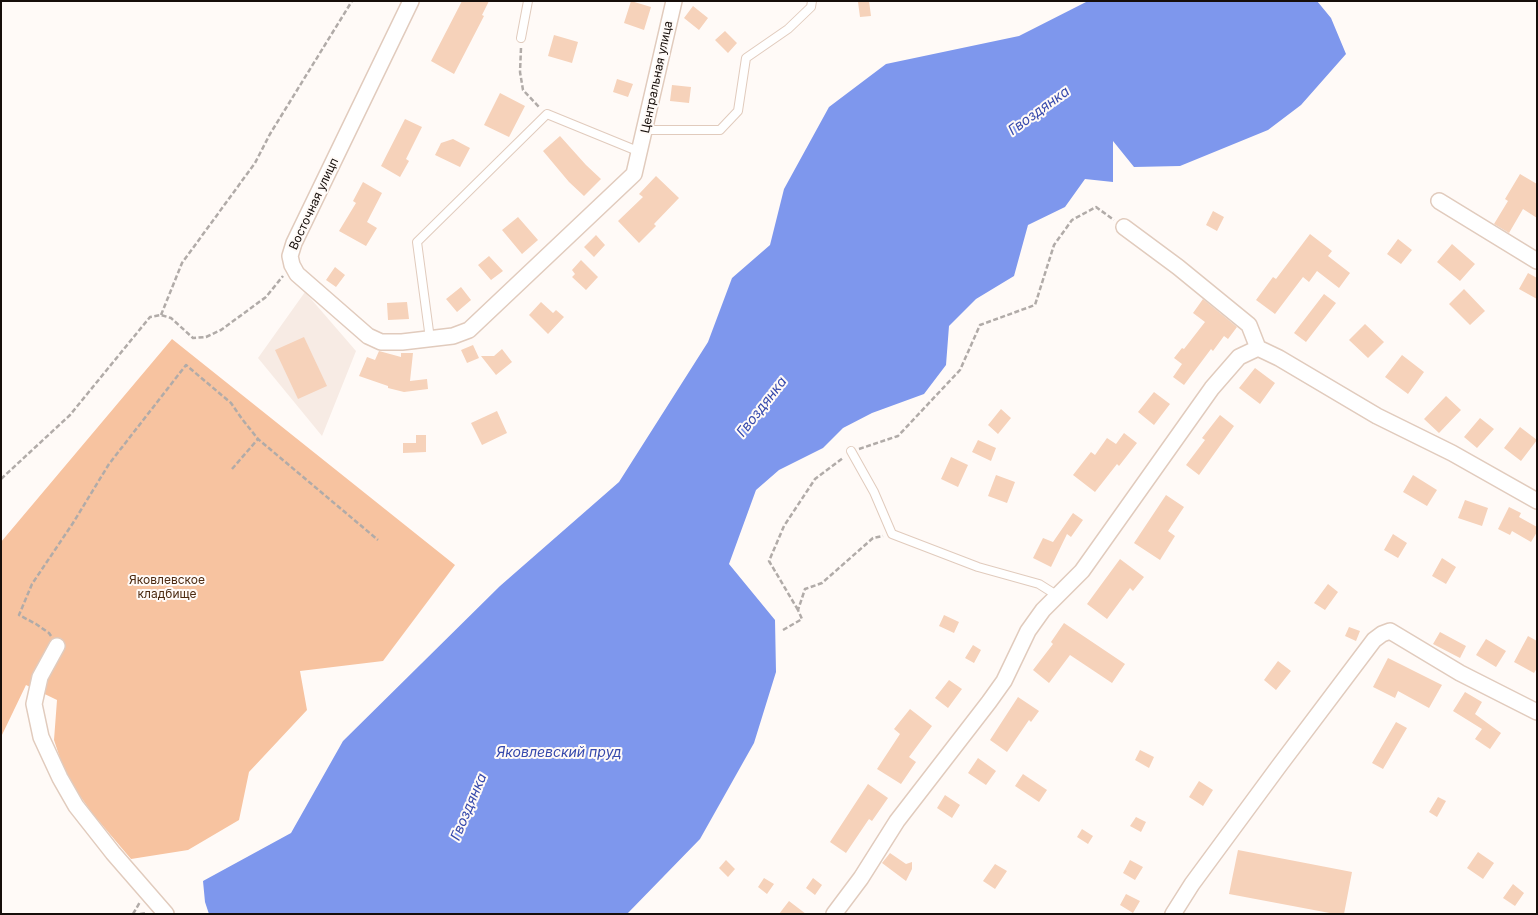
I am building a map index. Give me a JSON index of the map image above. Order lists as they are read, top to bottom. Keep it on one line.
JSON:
{"streets":{"street":["Центральная улица","Восточная улицп"]},"crossings":[["Центральная улица","Восточная улицп"]],"water":["Гвоздянка","Яковлевский пруд"],"parks":["Яковлевское кладбище"]}
